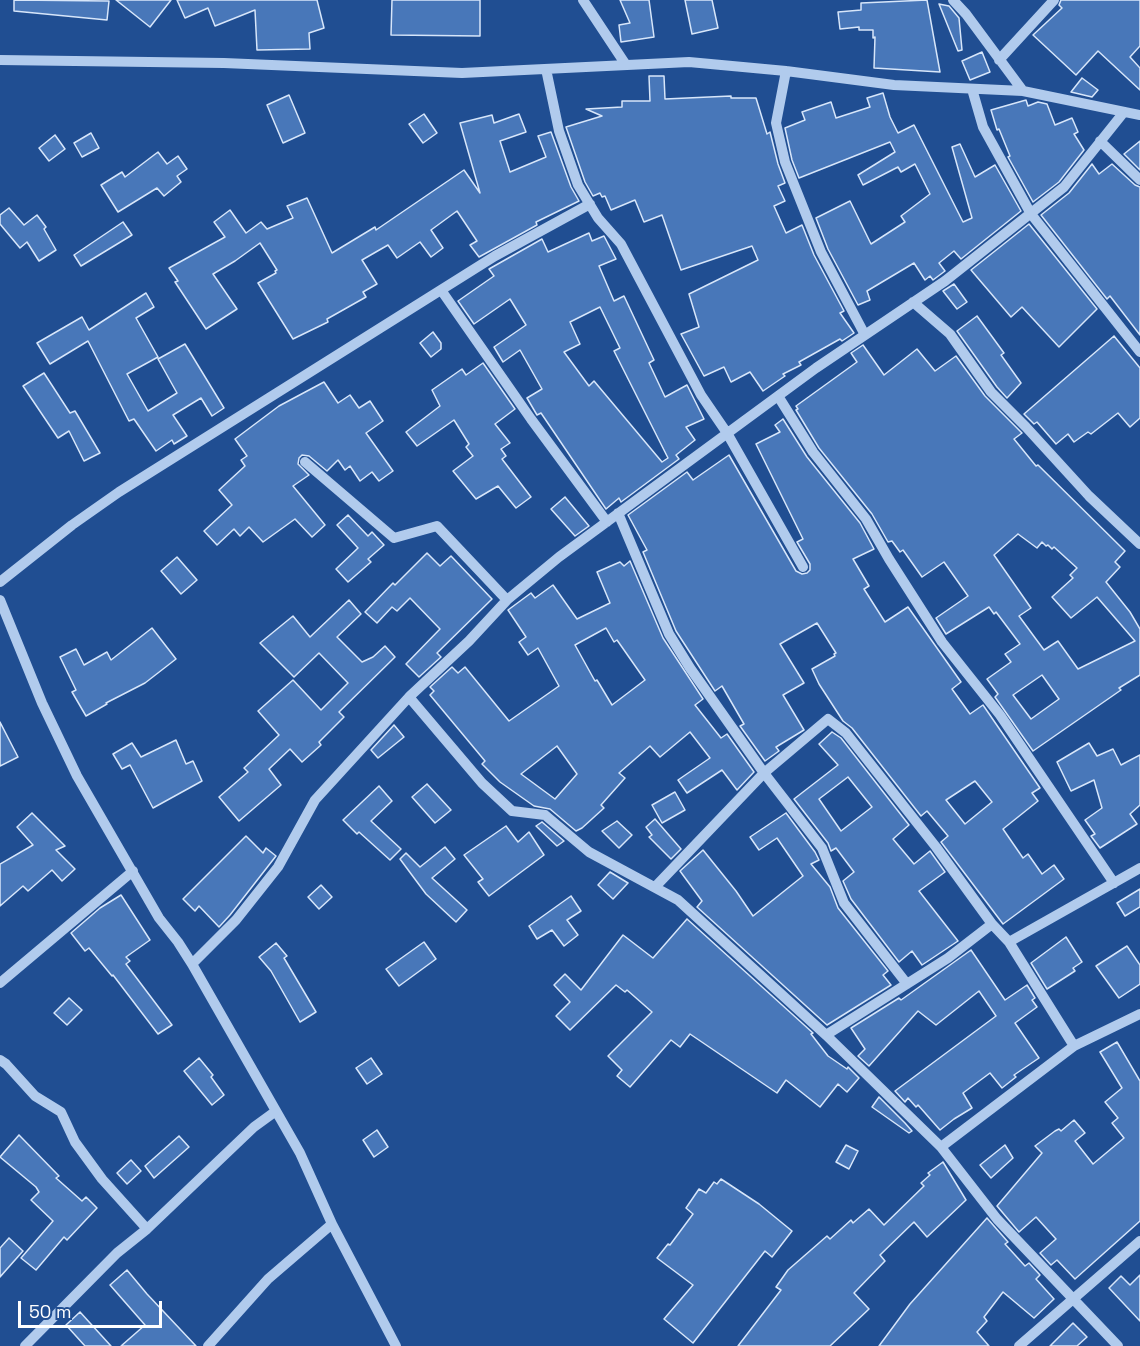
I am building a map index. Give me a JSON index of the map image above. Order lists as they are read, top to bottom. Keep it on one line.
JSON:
{"scale_bar":"50 m"}
